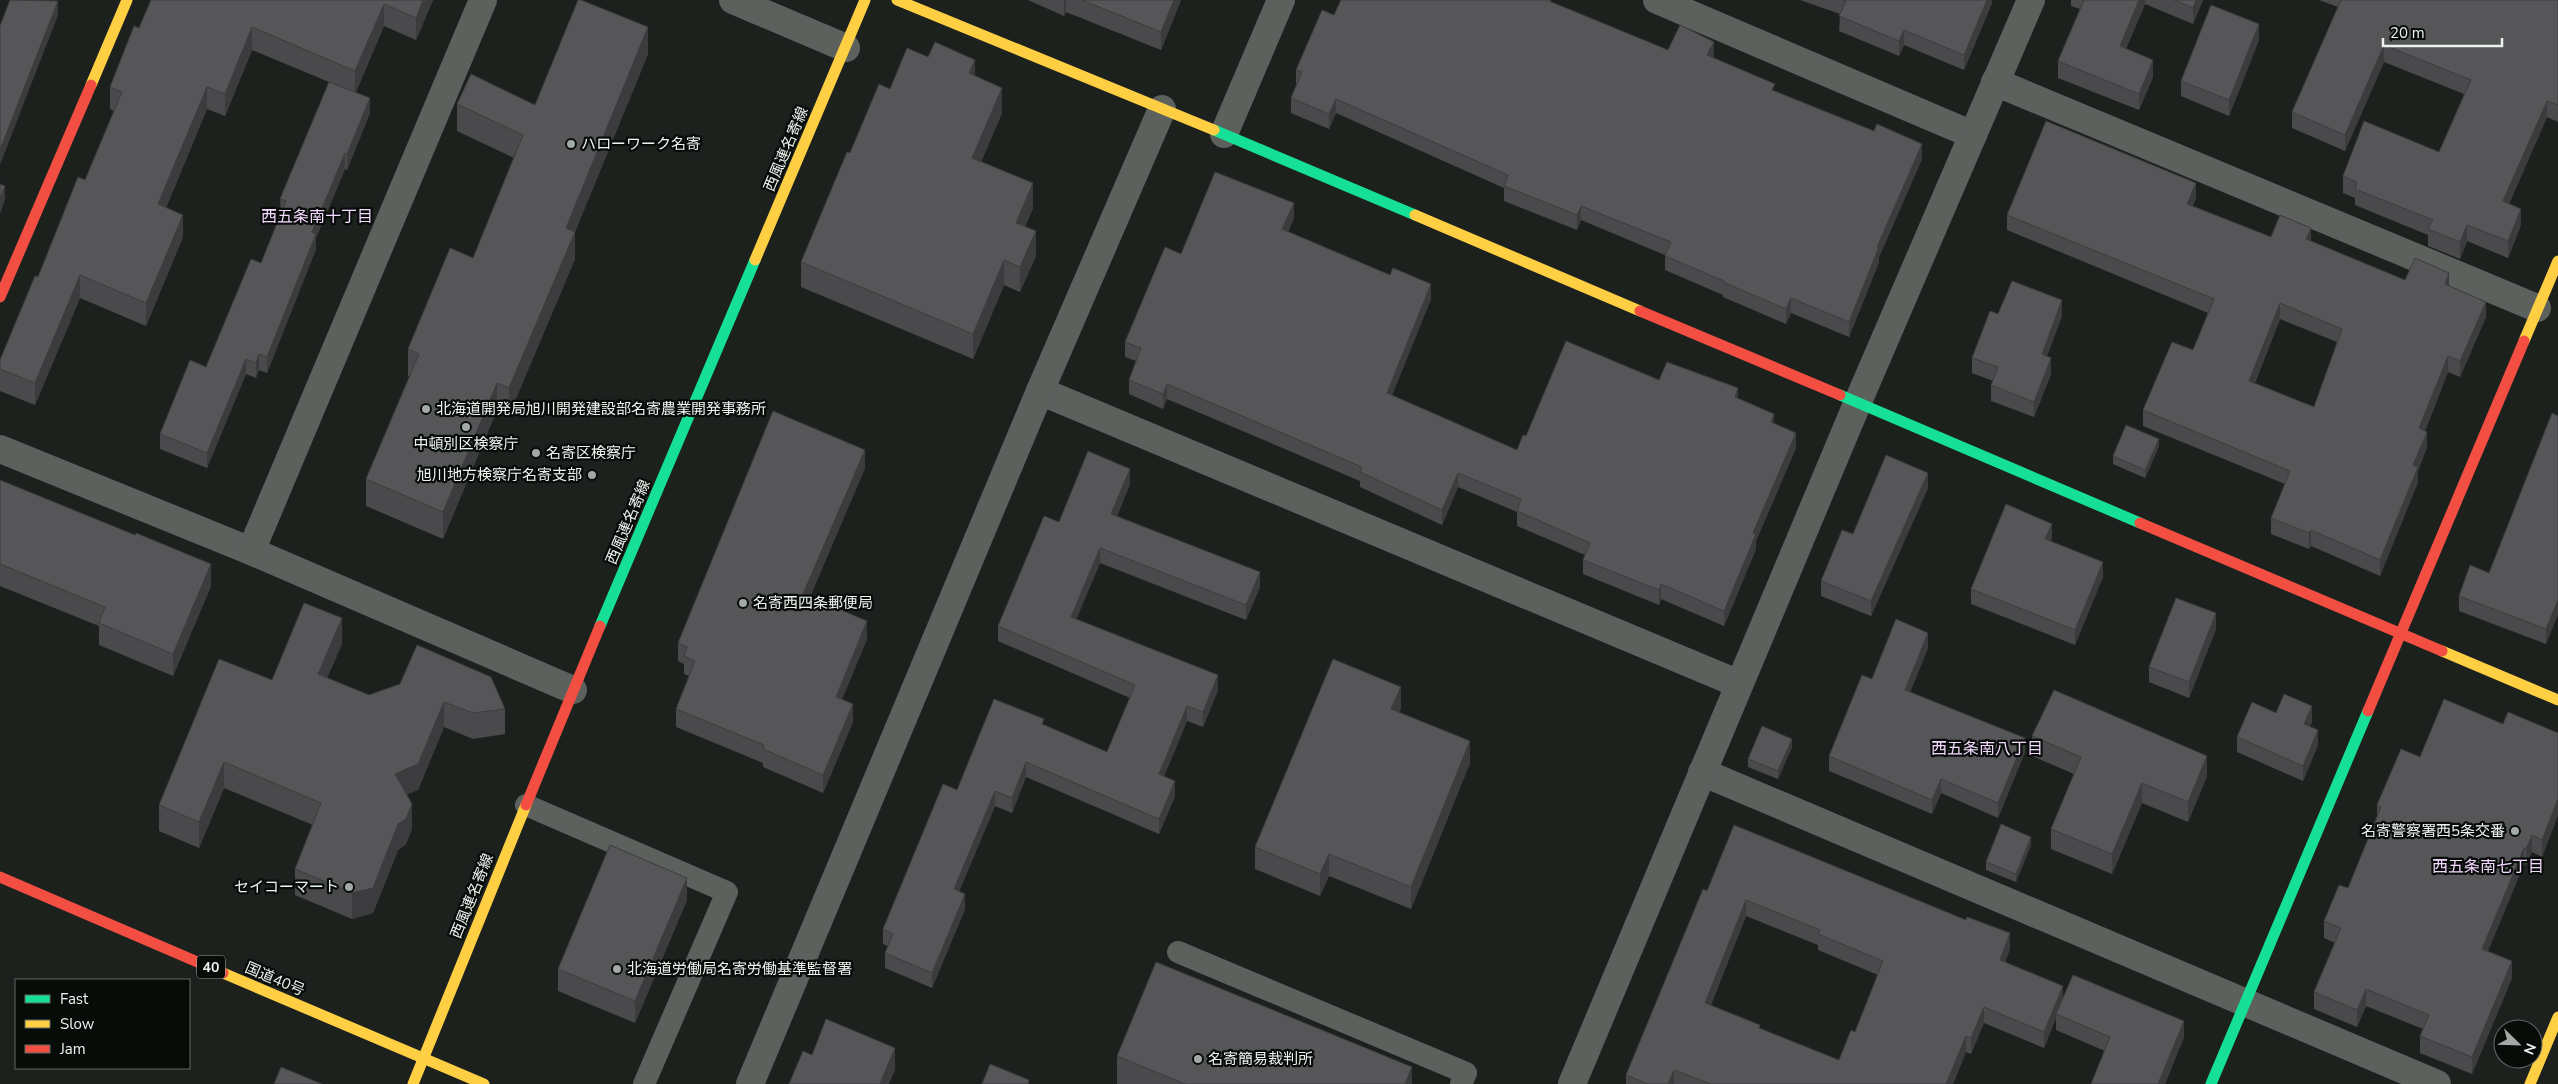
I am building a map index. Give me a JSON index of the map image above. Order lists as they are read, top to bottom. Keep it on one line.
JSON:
{"streets":{"main road":["西風連名寄線","40","国道40号"]},"crossings":[["西風連名寄線","国道40号"]],"districts":["西五条南十丁目","西五条南八丁目","西五条南七丁目"],"places":["ハローワーク名寄","北海道開発局旭川開発建設部名寄農業開発事務所","中頓別区検察庁","名寄区検察庁","旭川地方検察庁名寄支部","名寄西四条郵便局","名寄警察署西5条交番","セイコーマート","北海道労働局名寄労働基準監督署","名寄簡易裁判所"],"legend":["Fast","Slow","Jam"],"scale_bar":"20 m","north":"bottom right"}
